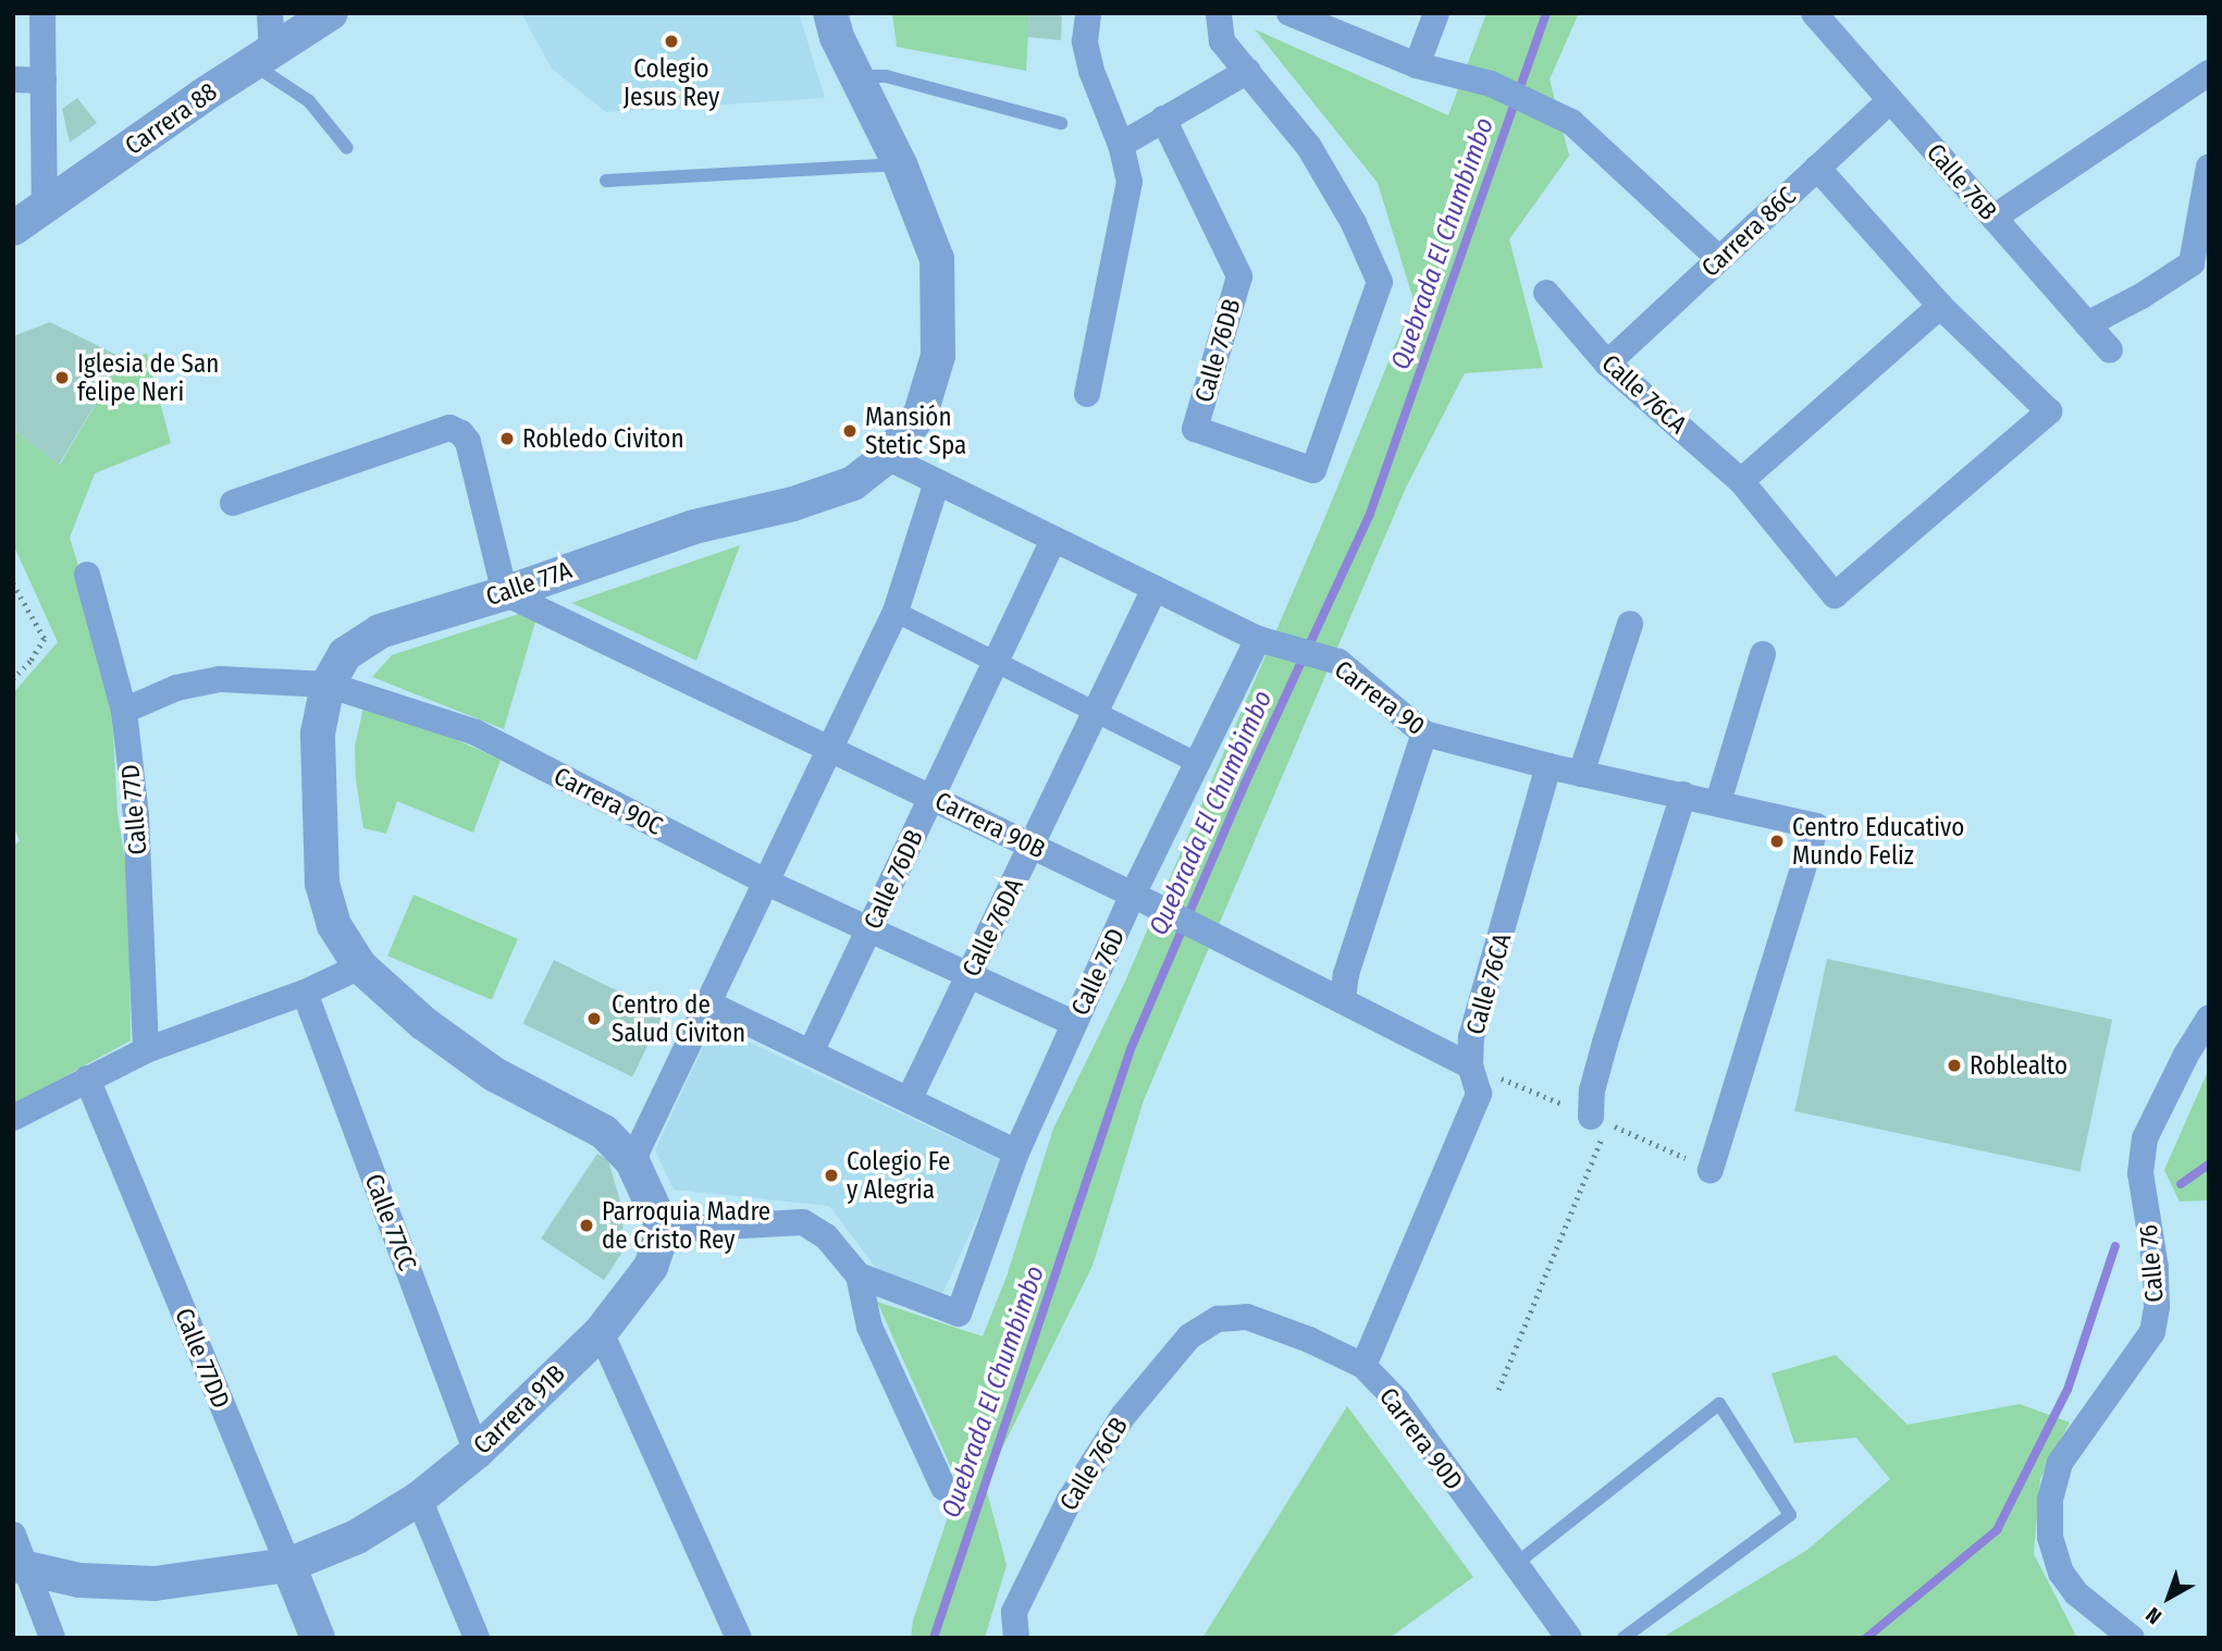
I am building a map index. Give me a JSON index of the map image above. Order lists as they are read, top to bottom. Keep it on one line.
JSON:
{"streets":{"street":["Carrera 88","Calle 76B","Carrera 86C","Calle 76DB","Calle 76CA","Calle 77A","Carrera 90","Carrera 90C","Calle 77D","Carrera 90B","Calle 76DA","Calle 76D","Calle 77CC","Calle 76","Calle 77DD","Carrera 91B","Carrera 90D","Calle 76CB"]},"crossings":[["Calle 76B","Carrera 86C"],["Carrera 86C","Calle 76CA"],["Calle 76DB","Carrera 90"],["Calle 76DB","Carrera 90C"],["Calle 76DB","Carrera 90B"],["Calle 76CA","Carrera 90"],["Calle 76CA","Carrera 90B"],["Calle 76CA","Carrera 90D"],["Calle 77A","Carrera 90"],["Calle 77A","Carrera 90C"],["Calle 77A","Carrera 90B"],["Calle 77A","Carrera 91B"],["Carrera 90","Calle 76DA"],["Carrera 90","Calle 76D"],["Carrera 90C","Calle 77D"],["Carrera 90C","Calle 76DA"],["Carrera 90C","Calle 76D"],["Carrera 90B","Calle 76DA"],["Carrera 90B","Calle 76D"],["Calle 77CC","Carrera 91B"],["Calle 77DD","Carrera 91B"],["Carrera 90D","Calle 76CB"]],"water":["Quebrada El Chumbimbo"],"places":["Colegio Jesus Rey","Iglesia de San felipe Neri","Mansión Stetic Spa","Robledo Civiton","Centro Educativo Mundo Feliz","Centro de Salud Civiton","Roblealto","Colegio Fe y Alegria","Parroquia Madre de Cristo Rey"],"north":"bottom left"}
